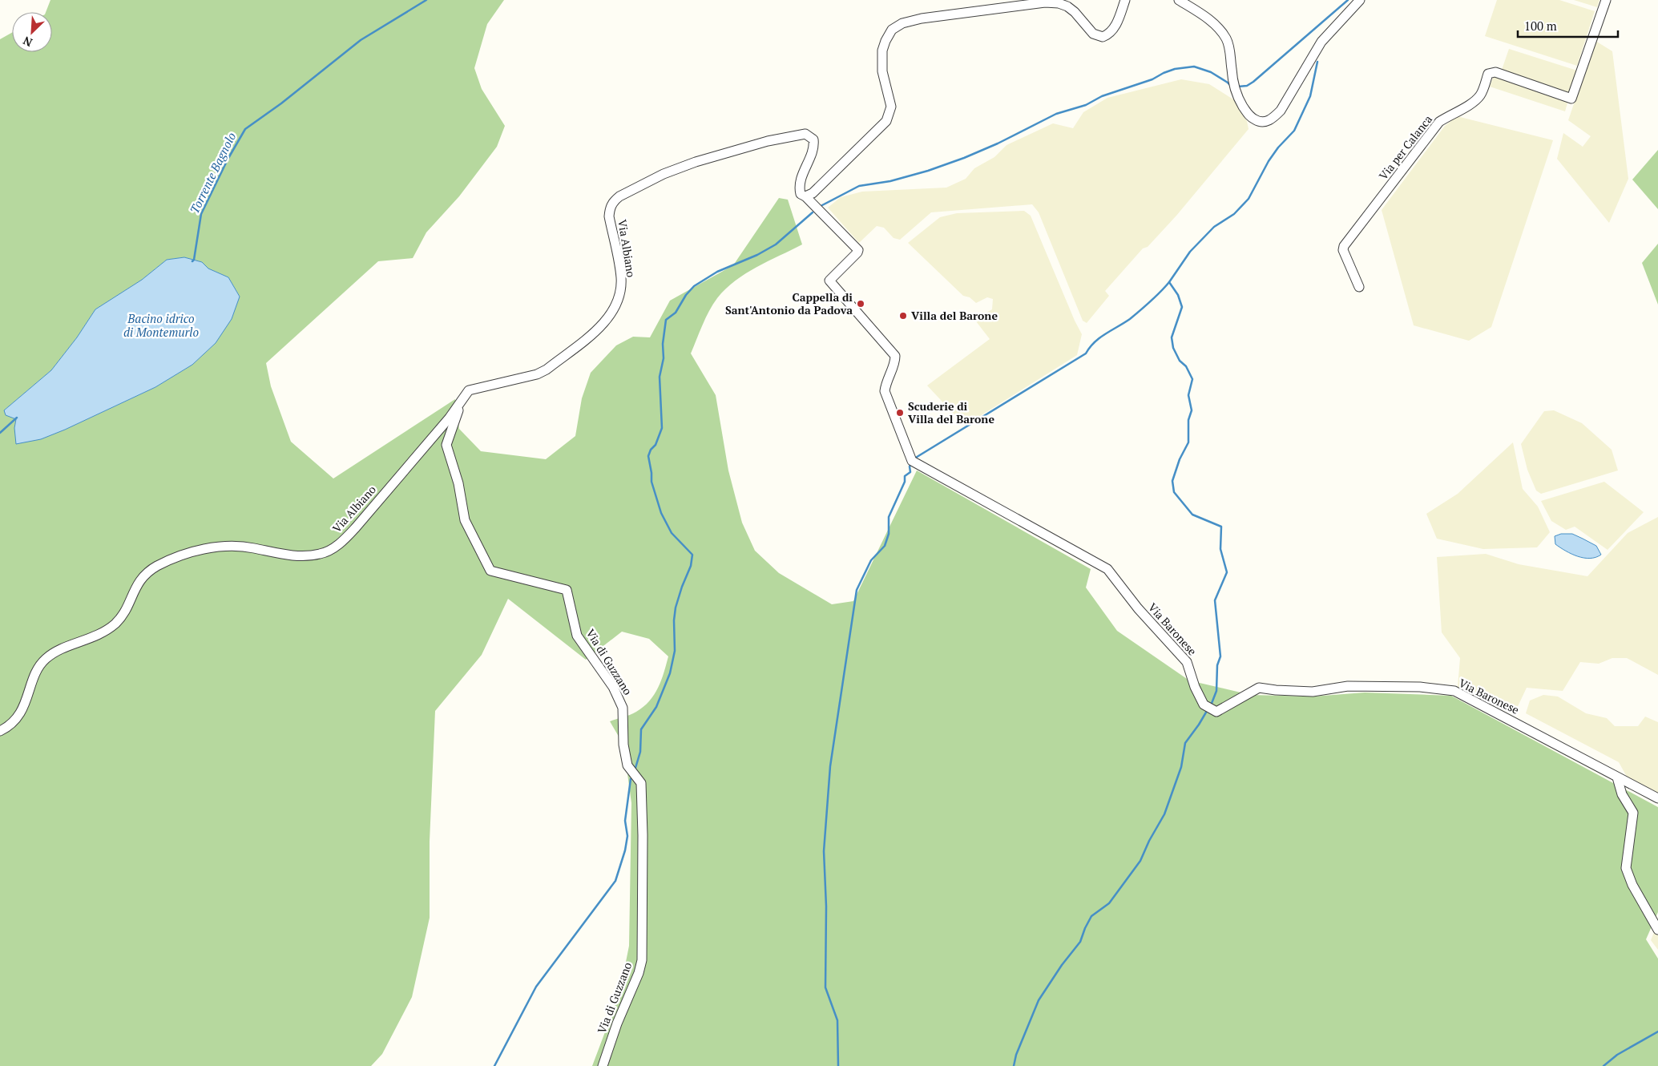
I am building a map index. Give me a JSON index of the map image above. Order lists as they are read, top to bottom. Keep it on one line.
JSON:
{"streets":{"street":["Via per Calanca","Via Albiano","Via Baronese","Via di Guzzano"]},"crossings":[["Via Albiano","Via Baronese"],["Via Albiano","Via di Guzzano"]],"water":["Torrente Bagnolo","Bacino idrico di Montemurlo"],"places":["Cappella di Sant'Antonio da Padova","Villa del Barone","Scuderie di Villa del Barone"],"scale_bar":"100 m","north":"bottom left"}
